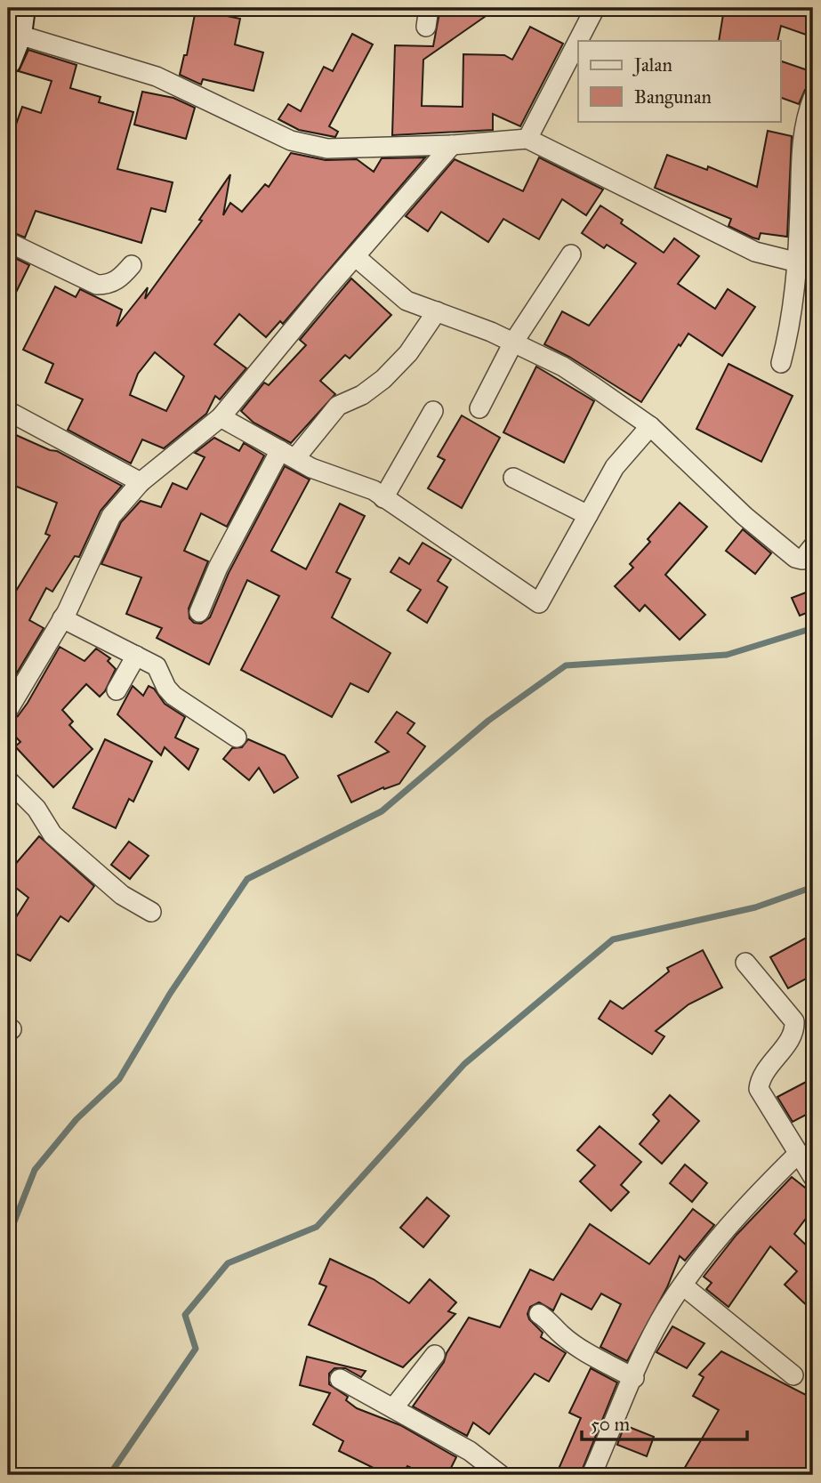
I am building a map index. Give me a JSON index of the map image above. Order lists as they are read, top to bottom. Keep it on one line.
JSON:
{"legend":["Jalan","Bangunan"],"scale_bar":"50 m"}
